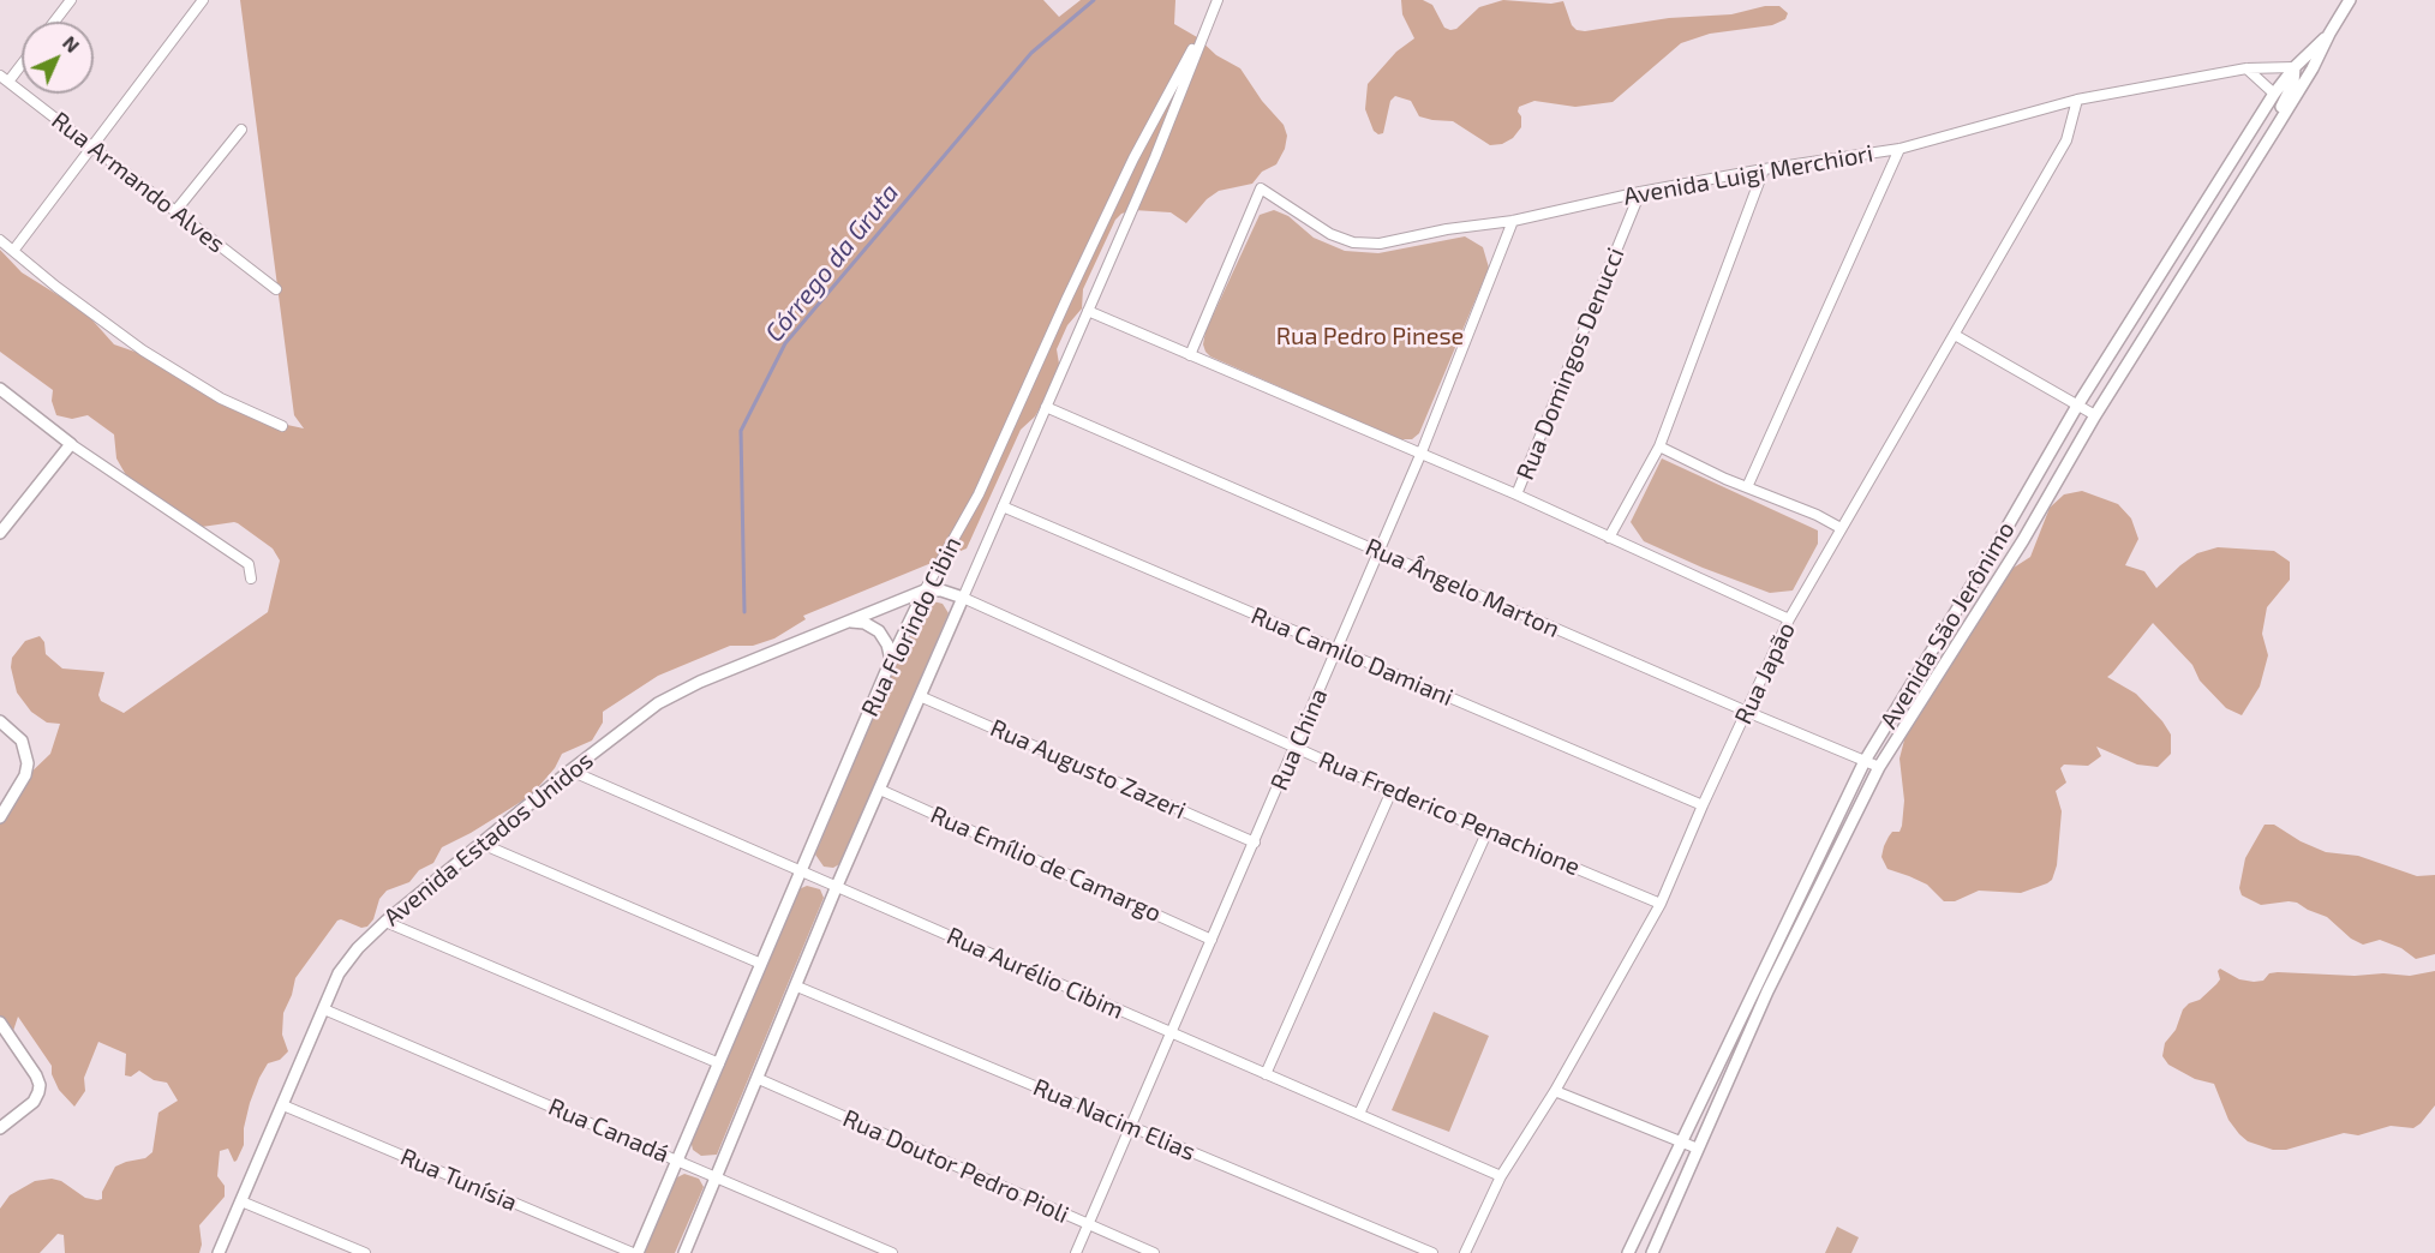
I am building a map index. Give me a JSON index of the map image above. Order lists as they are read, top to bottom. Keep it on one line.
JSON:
{"streets":{"street":["Avenida Luigi Merchiori","Rua Armando Alves","Rua Domingos Denucci","Rua Ângelo Marton","Avenida São Jerônimo","Rua Florindo Cibin","Rua Camilo Damiani","Rua Japão","Rua China","Rua Augusto Zazeri","Rua Frederico Penachione","Avenida Estados Unidos","Rua Emílio de Camargo","Rua Aurélio Cibim","Rua Nacim Elias","Rua Canadá","Rua Doutor Pedro Pioli","Rua Tunísia"]},"crossings":[["Avenida Luigi Merchiori","Rua Domingos Denucci"],["Avenida Luigi Merchiori","Avenida São Jerônimo"],["Avenida Luigi Merchiori","Rua Japão"],["Avenida Luigi Merchiori","Rua China"],["Rua Ângelo Marton","Avenida São Jerônimo"],["Rua Ângelo Marton","Rua Florindo Cibin"],["Rua Ângelo Marton","Rua Japão"],["Rua Ângelo Marton","Rua China"],["Rua Florindo Cibin","Rua Camilo Damiani"],["Rua Florindo Cibin","Rua Augusto Zazeri"],["Rua Florindo Cibin","Rua Frederico Penachione"],["Rua Florindo Cibin","Avenida Estados Unidos"],["Rua Florindo Cibin","Rua Emílio de Camargo"],["Rua Florindo Cibin","Rua Aurélio Cibim"],["Rua Florindo Cibin","Rua Nacim Elias"],["Rua Florindo Cibin","Rua Canadá"],["Rua Florindo Cibin","Rua Doutor Pedro Pioli"],["Rua Florindo Cibin","Rua Tunísia"],["Rua Camilo Damiani","Rua Japão"],["Rua Camilo Damiani","Rua China"],["Rua Japão","Rua Frederico Penachione"],["Rua Japão","Rua Aurélio Cibim"],["Rua China","Rua Augusto Zazeri"],["Rua China","Rua Frederico Penachione"],["Rua China","Rua Emílio de Camargo"],["Rua China","Rua Aurélio Cibim"],["Rua China","Rua Nacim Elias"],["Rua China","Rua Doutor Pedro Pioli"],["Avenida Estados Unidos","Rua Aurélio Cibim"],["Avenida Estados Unidos","Rua Canadá"],["Avenida Estados Unidos","Rua Tunísia"]],"water":["Córrego da Gruta"],"parks":["Rua Pedro Pinese"],"north":"top right"}
